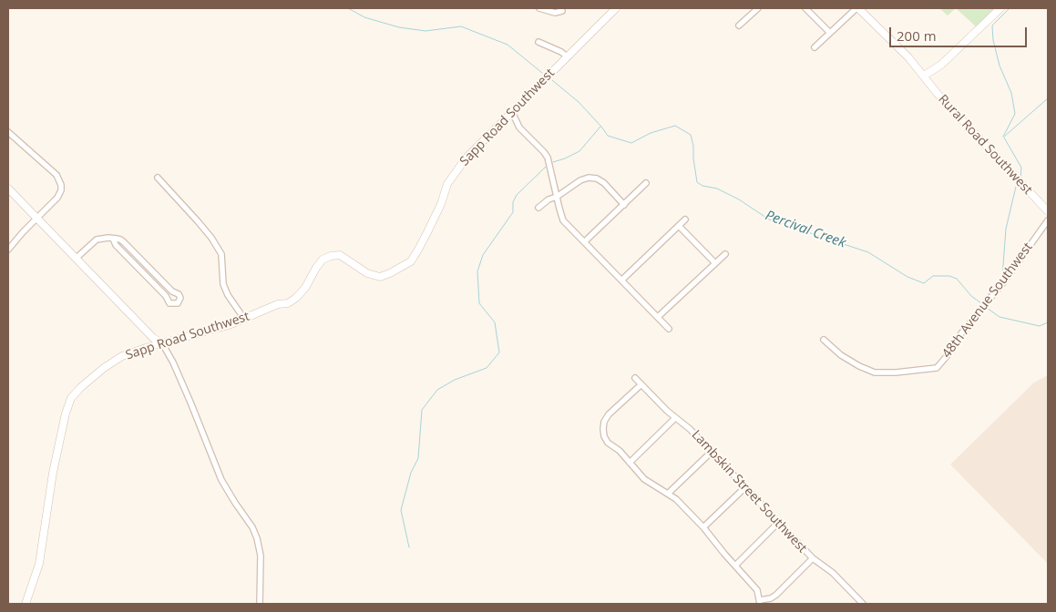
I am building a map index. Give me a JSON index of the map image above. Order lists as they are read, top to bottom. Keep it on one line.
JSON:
{"streets":{"street":["Sapp Road Southwest","Rural Road Southwest","48th Avenue Southwest","Lambskin Street Southwest"]},"water":["Percival Creek"],"scale_bar":"200 m"}
